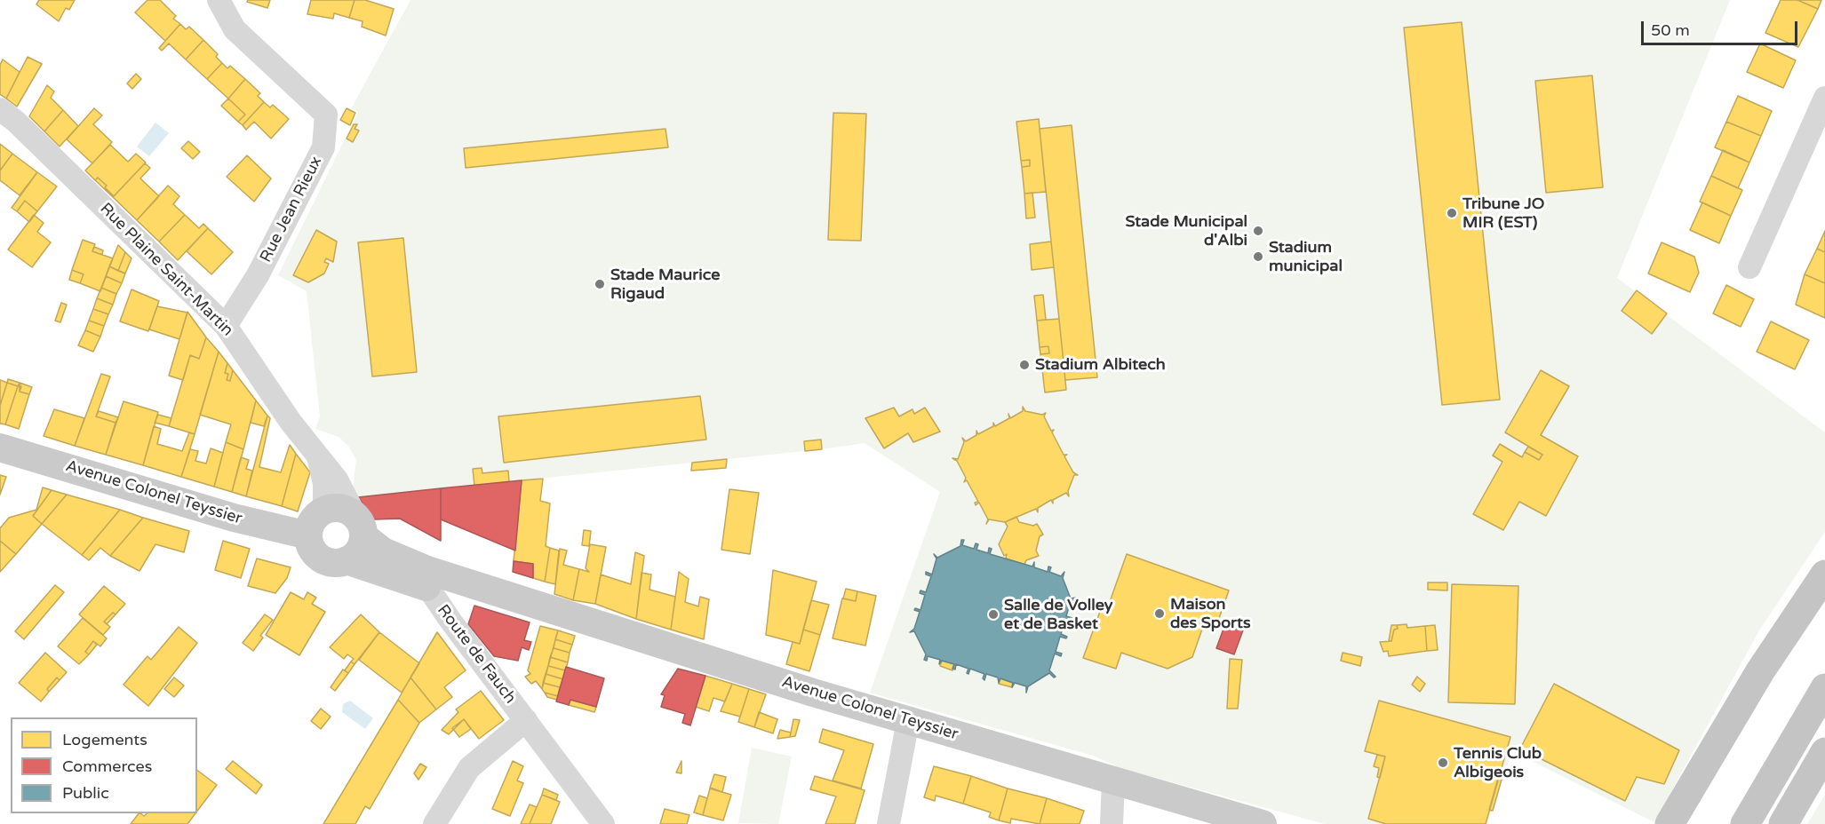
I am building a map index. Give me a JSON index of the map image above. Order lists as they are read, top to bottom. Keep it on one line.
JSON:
{"streets":{"main road":["Avenue Colonel Teyssier"],"street":["Rue Jean Rieux","Rue Plaine Saint-Martin","Route de Fauch"]},"crossings":[["Rue Jean Rieux","Rue Plaine Saint-Martin"],["Rue Plaine Saint-Martin","Avenue Colonel Teyssier"],["Avenue Colonel Teyssier","Route de Fauch"]],"places":["Tribune JO MIR (EST)","Stade Municipal d'Albi","Stadium municipal","Stade Maurice Rigaud","Stadium Albitech","Maison des Sports","Salle de Volley et de Basket","Tennis Club Albigeois"],"legend":["Logements","Commerces","Public"],"scale_bar":"50 m"}
